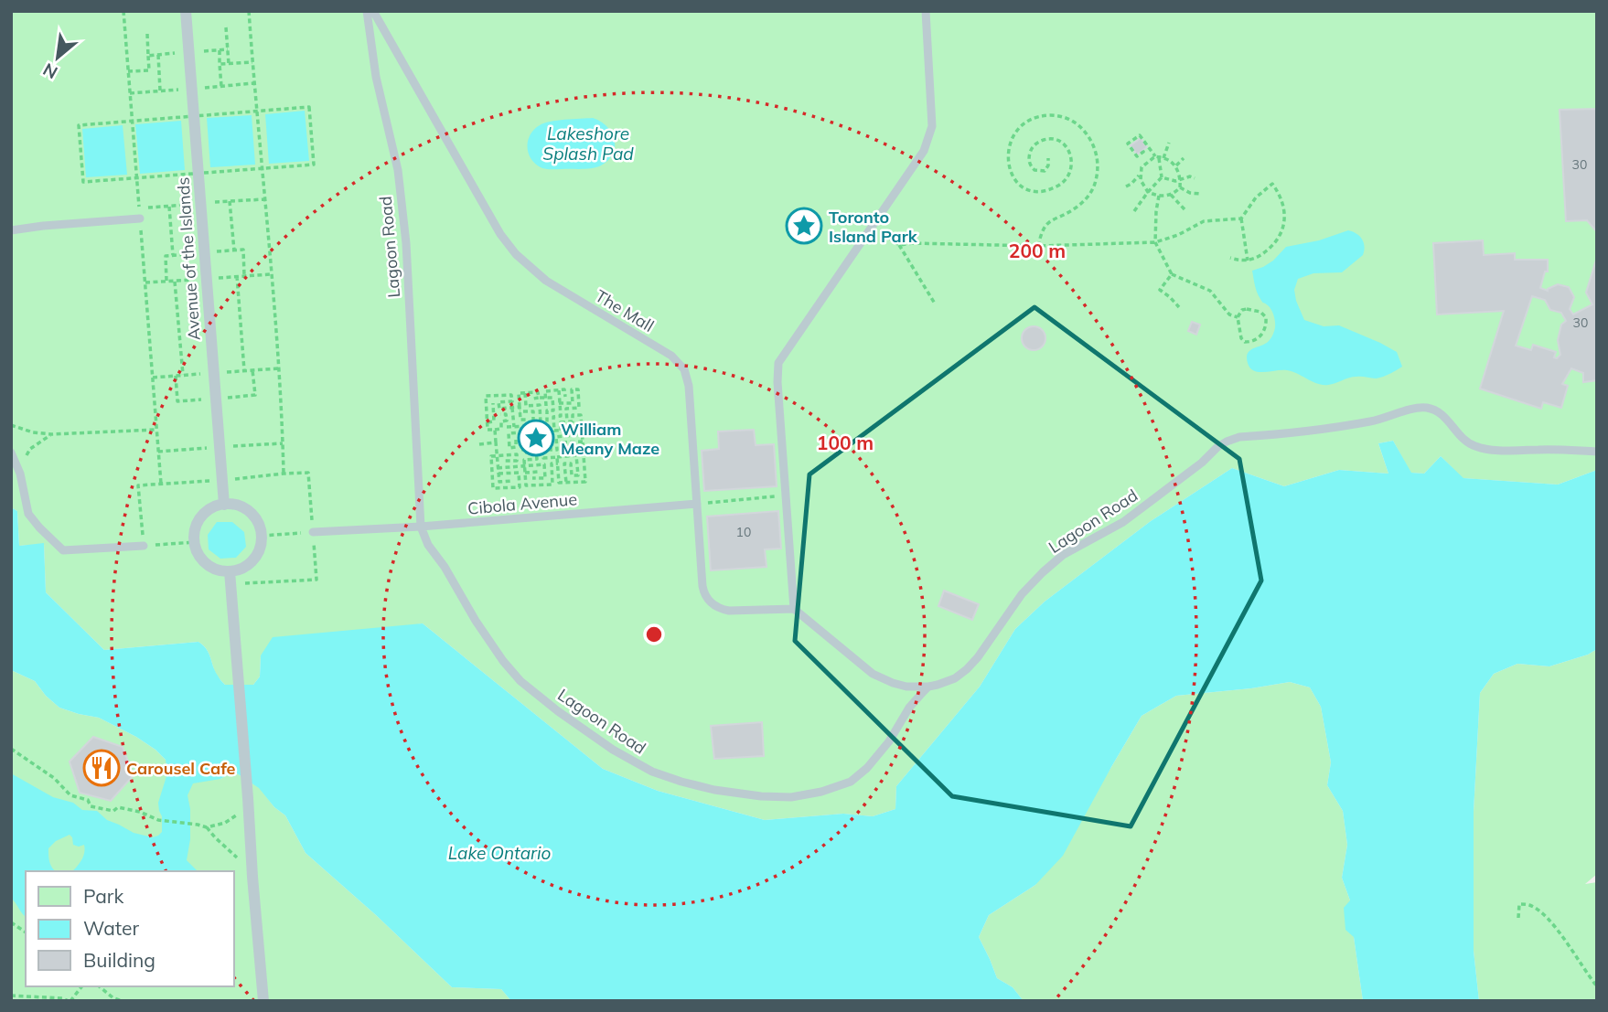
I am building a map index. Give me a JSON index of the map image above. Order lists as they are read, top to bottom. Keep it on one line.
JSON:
{"streets":{"street":["Avenue of the Islands"],"lane":["Lagoon Road","The Mall","Cibola Avenue"]},"crossings":[["Lagoon Road","Cibola Avenue"],["The Mall","Cibola Avenue"]],"water":["Lakeshore Splash Pad","Lake Ontario"],"places":{"place":["Toronto Island Park","William Meany Maze"],"restaurant":["Carousel Cafe"]},"house_numbers":["30","30","10"],"legend":["Park","Water","Building"],"north":"bottom left","rings":["200 m","100 m"]}
